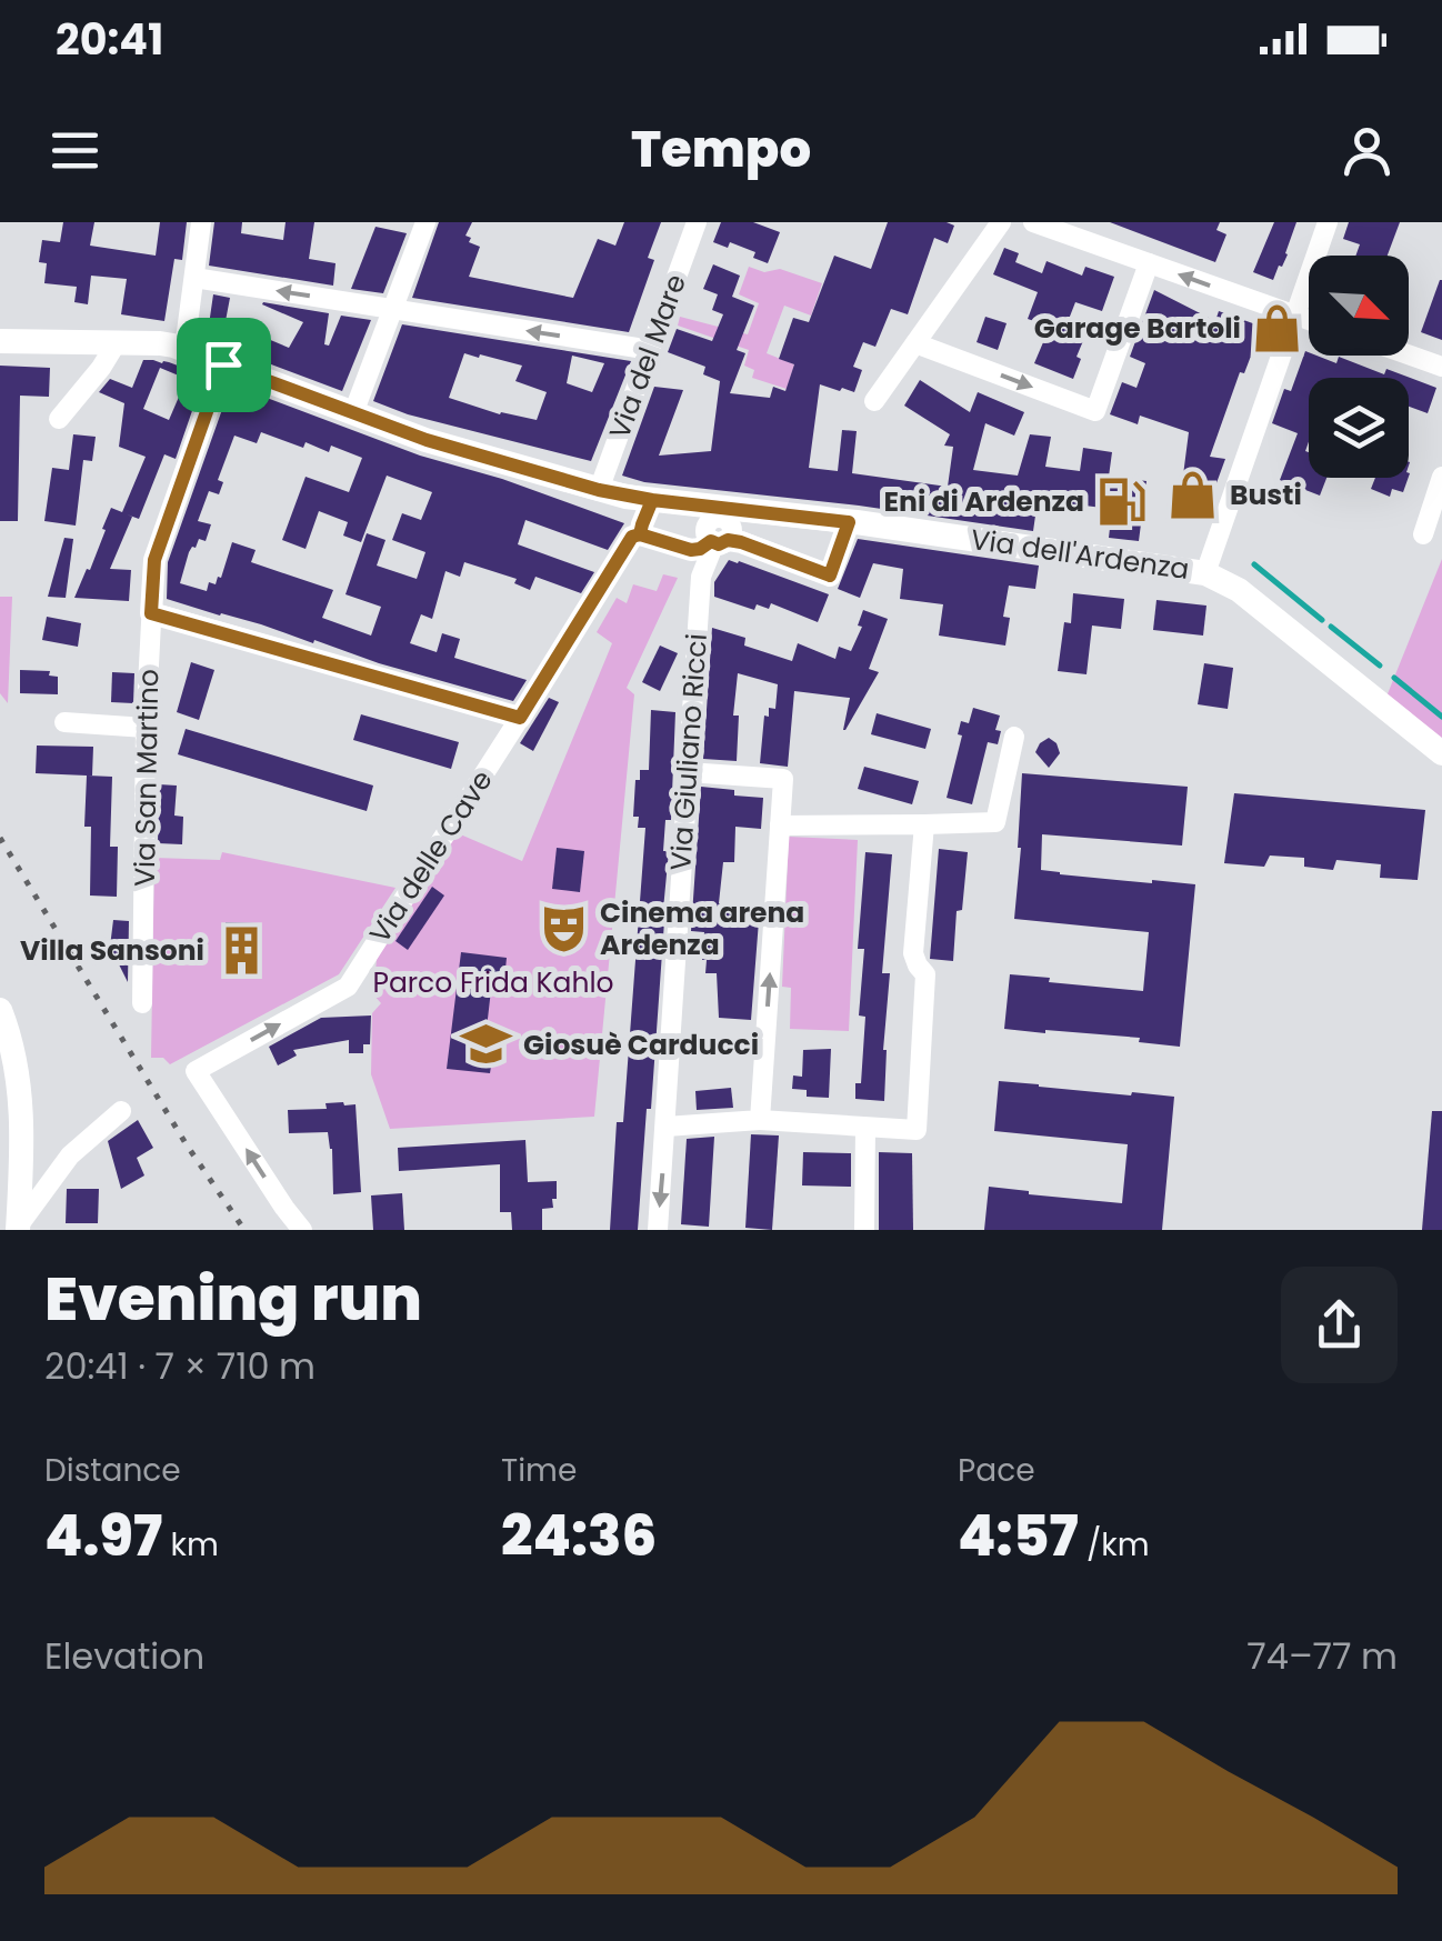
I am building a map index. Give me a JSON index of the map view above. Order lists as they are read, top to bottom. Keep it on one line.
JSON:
{"streets":{"main road":["Via dell'Ardenza"],"street":["Via del Mare","Via Giuliano Ricci","Via San Martino","Via delle Cave"]},"crossings":[["Via dell'Ardenza","Via Giuliano Ricci"],["Via dell'Ardenza","Via delle Cave"]],"one_way":["Via delle Cave"],"parks":["Parco Frida Kahlo"],"places":{"shop":["Garage Bartoli","Busti"],"fuel station":["Eni di Ardenza"],"theatre":["Cinema arena Ardenza"],"building":["Villa Sansoni"],"school or university":["Giosuè Carducci"]},"north":"bottom right","page":{"status":"20:41","header":"Tempo","heading":["Evening run","20:41 · 7 × 710 m"],"stats":[["Distance","4.97 km"],["Time","24:36"],["Pace","4:57 /km"]],"chart":["Elevation","74–77 m"]}}
